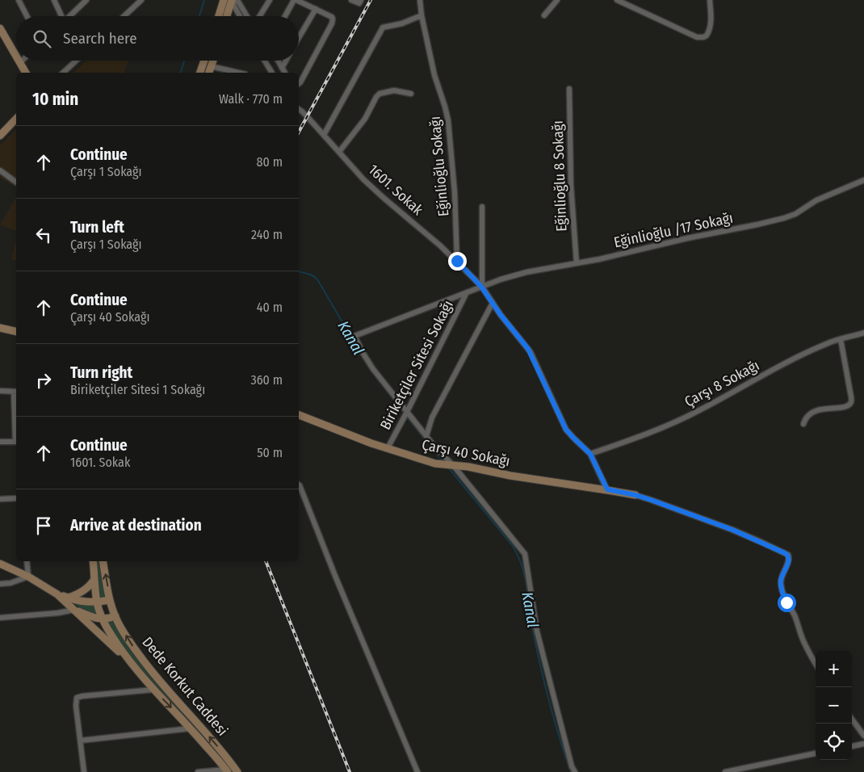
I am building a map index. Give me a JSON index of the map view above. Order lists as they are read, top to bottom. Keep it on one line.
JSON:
{"streets":{"main road":["Çarşı 40 Sokağı","Dede Korkut Caddesi"],"street":["Eğinlioğlu Sokağı","Eğinlioğlu 8 Sokağı","1601. Sokak","Eğinlioğlu /17 Sokağı","Biriketçiler Sitesi Sokağı","Çarşı 8 Sokağı"]},"crossings":[["Eğinlioğlu Sokağı","1601. Sokak"],["Eğinlioğlu 8 Sokağı","Eğinlioğlu /17 Sokağı"],["1601. Sokak","Eğinlioğlu /17 Sokağı"],["1601. Sokak","Çarşı 8 Sokağı"],["Eğinlioğlu /17 Sokağı","Biriketçiler Sitesi Sokağı"],["Biriketçiler Sitesi Sokağı","Çarşı 40 Sokağı"]],"water":["Kanal"],"page":{"search":"Search here","heading":["10 min","Walk · 770 m"],"list":[["Continue","Çarşı 1 Sokağı","80 m"],["Turn left","Çarşı 1 Sokağı","240 m"],["Continue","Çarşı 40 Sokağı","40 m"],["Turn right","Biriketçiler Sitesi 1 Sokağı","360 m"],["Continue","1601. Sokak","50 m"],"Arrive at destination"],"map_buttons":["+","−"]}}
